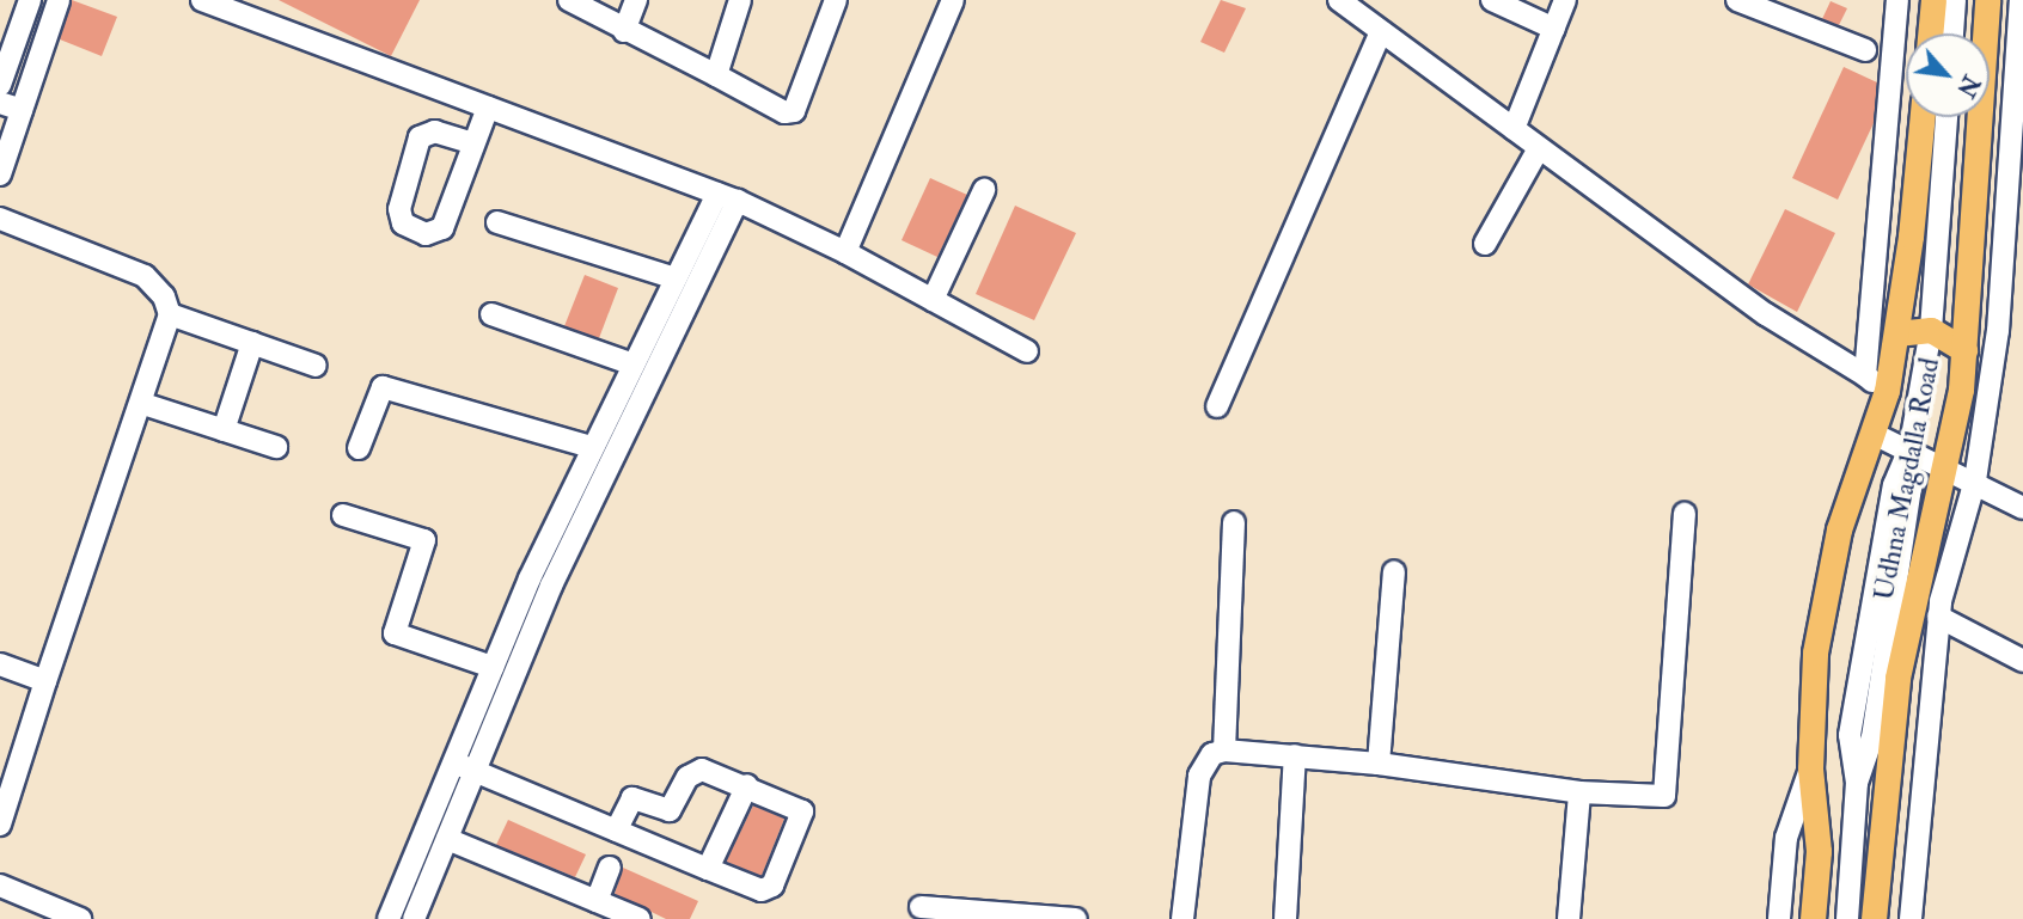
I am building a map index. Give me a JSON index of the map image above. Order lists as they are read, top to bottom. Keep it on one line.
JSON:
{"streets":{"main road":["Udhna Magdalla Road"]},"north":"bottom right"}
